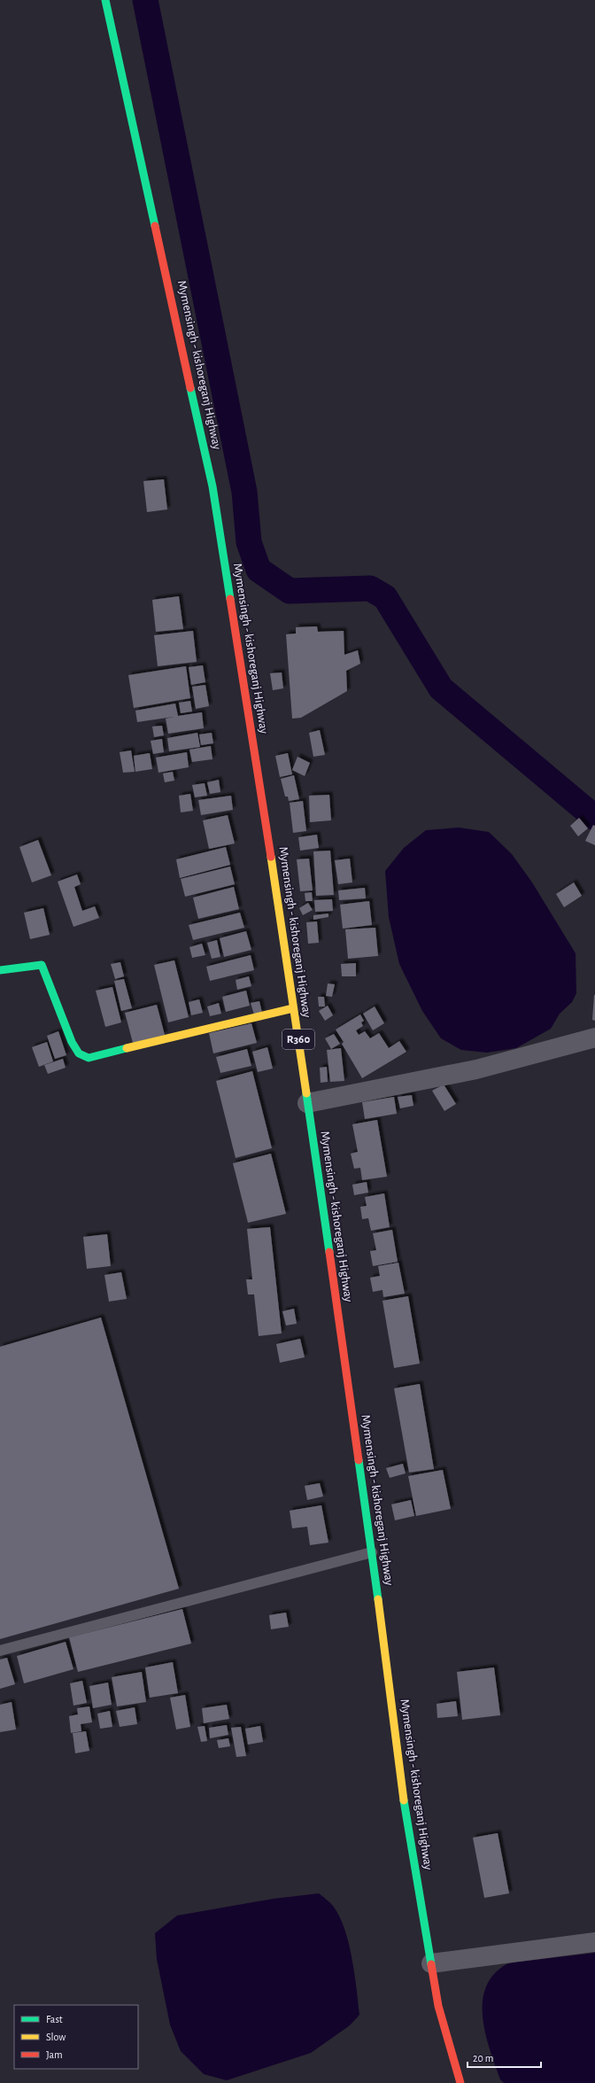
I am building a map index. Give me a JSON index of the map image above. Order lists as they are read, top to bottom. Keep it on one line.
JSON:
{"streets":{"main road":["Mymensingh - kishoreganj Highway","R360"]},"legend":["Fast","Slow","Jam"],"scale_bar":"20 m"}
